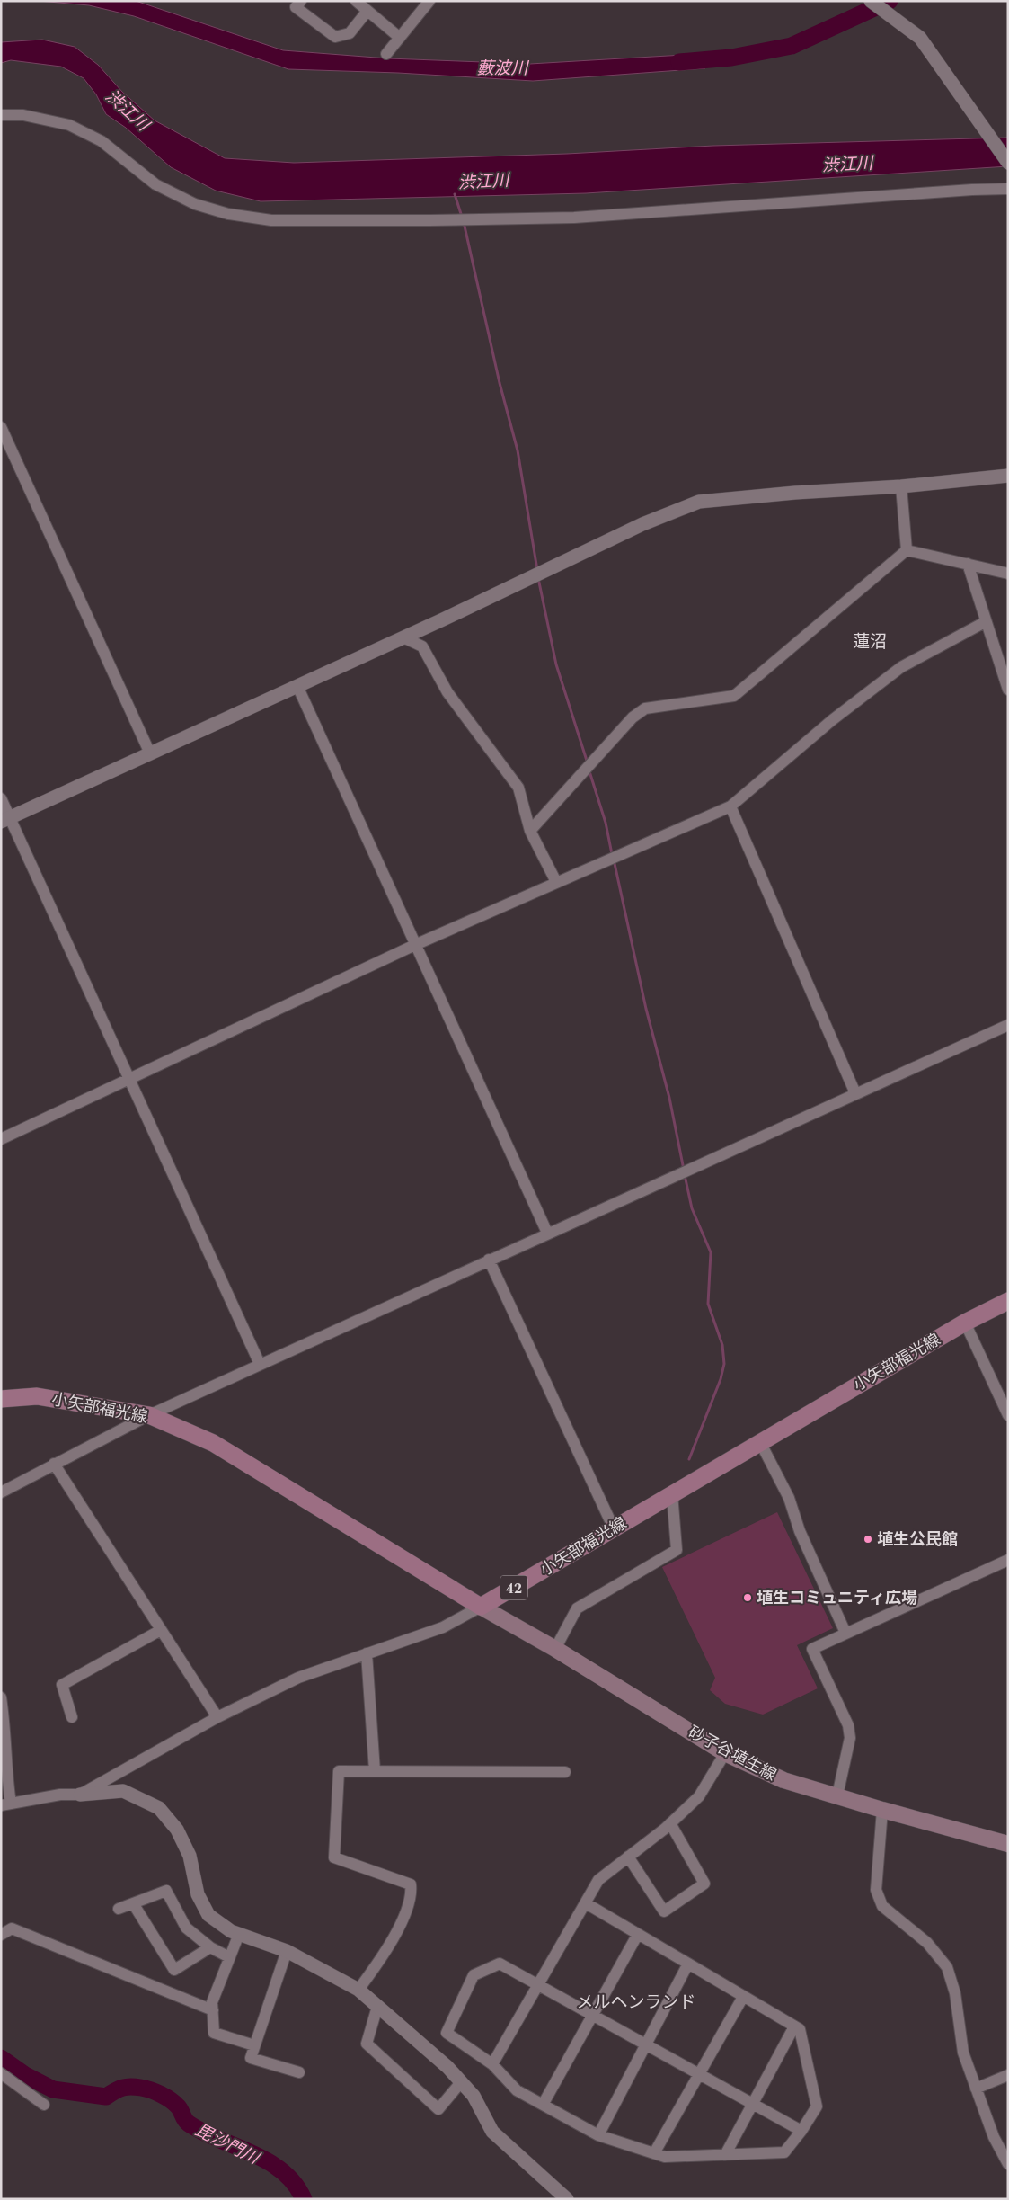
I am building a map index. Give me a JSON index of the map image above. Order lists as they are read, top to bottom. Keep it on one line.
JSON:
{"streets":{"main road":["小矢部福光線","42","砂子谷埴生線"]},"crossings":[["小矢部福光線","砂子谷埴生線"]],"districts":["蓮沼","メルヘンランド"],"water":["藪波川","渋江川","毘沙門川"],"places":["埴生公民館","埴生コミュニティ広場"]}
